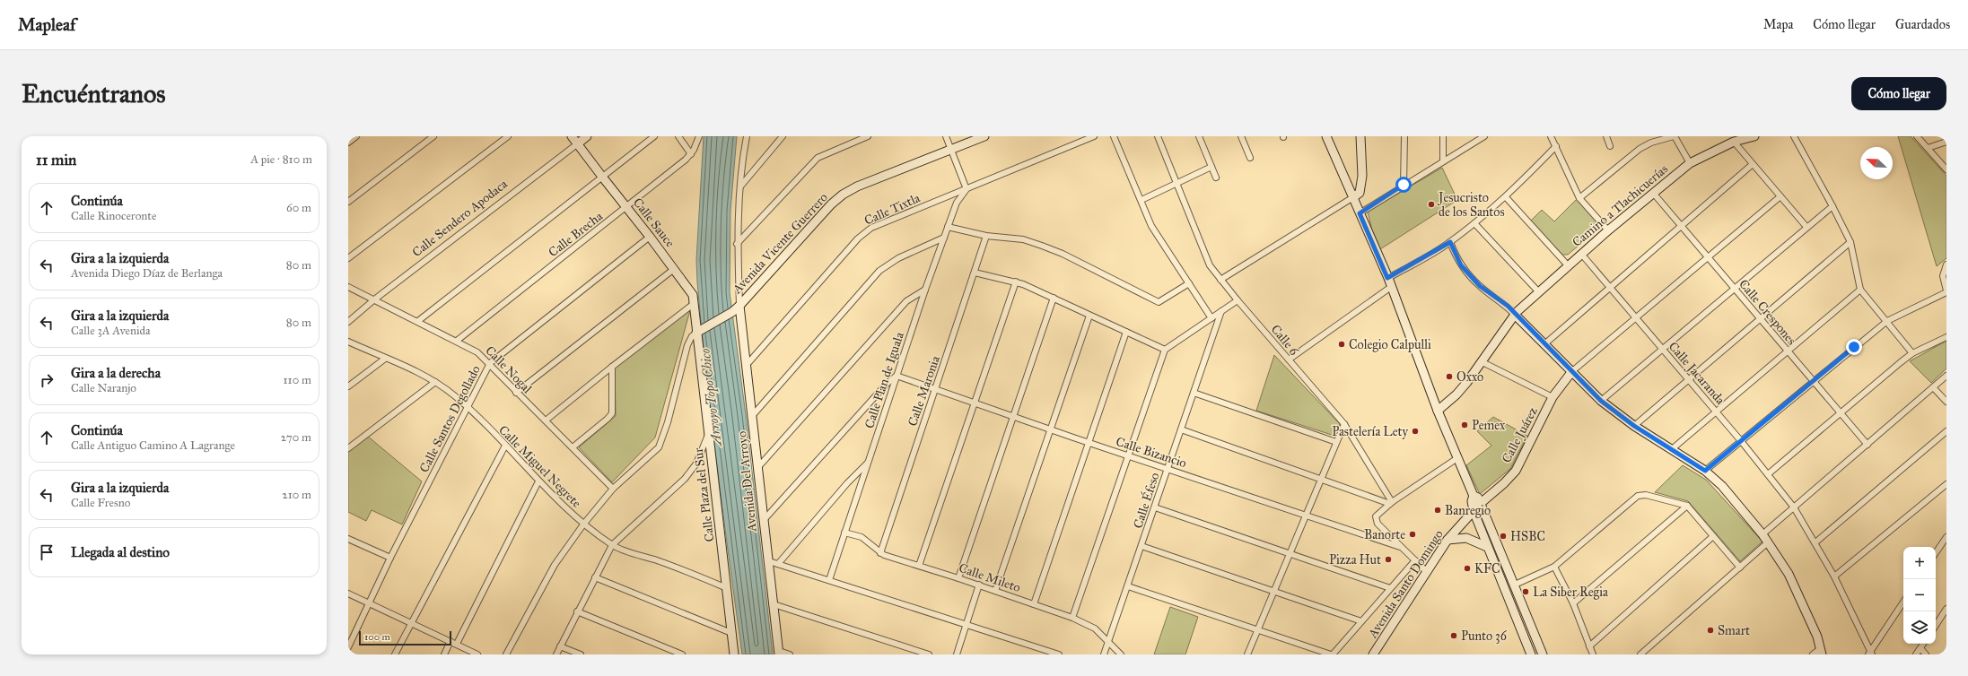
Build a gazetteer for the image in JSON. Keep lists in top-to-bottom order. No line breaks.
{"streets":{"street":["Camino a Tlachicuerías","Calle Tixtla","Calle Sendero Apodaca","Calle Sauce","Calle Brecha","Avenida Vicente Guerrero","Calle Crespones","Calle 6","Calle Nogal","Calle Jacaranda","Calle Plan de Iguala","Calle Maronia","Calle Santos Degollado","Calle Juárez","Calle Bizancio","Calle Miguel Negrete","Avenida Del Arroyo","Calle Plaza del Sur","Calle Éfeso","Calle Mileto","Avenida Santo Domingo"]},"crossings":[["Camino a Tlachicuerías","Calle Crespones"],["Camino a Tlachicuerías","Calle Jacaranda"],["Calle Tixtla","Calle Plan de Iguala"],["Calle Tixtla","Avenida Del Arroyo"],["Calle Sendero Apodaca","Calle Sauce"],["Calle Sendero Apodaca","Calle Nogal"],["Calle Sauce","Calle Brecha"],["Calle Sauce","Avenida Vicente Guerrero"],["Calle Sauce","Calle Santos Degollado"],["Calle Sauce","Calle Plaza del Sur"],["Calle Brecha","Calle Nogal"],["Avenida Vicente Guerrero","Avenida Del Arroyo"],["Avenida Vicente Guerrero","Calle Plaza del Sur"],["Calle Nogal","Calle Santos Degollado"],["Calle Plan de Iguala","Calle Bizancio"],["Calle Plan de Iguala","Calle Mileto"],["Calle Maronia","Calle Bizancio"],["Calle Maronia","Calle Mileto"],["Calle Santos Degollado","Calle Miguel Negrete"],["Calle Juárez","Avenida Santo Domingo"],["Calle Bizancio","Calle Éfeso"],["Calle Miguel Negrete","Calle Plaza del Sur"],["Calle Éfeso","Calle Mileto"]],"water":["Arroyo Topo Chico"],"places":["Jesucristo de los Santos","Colegio Calpulli","Oxxo","Pemex","Pastelería Lety","Banregio","Banorte","HSBC","Pizza Hut","KFC","La Siber Regia","Smart","Punto 36"],"scale_bar":"100 m","north":"top left","page":{"header":"Mapleaf","nav":["Mapa","Cómo llegar","Guardados"],"buttons":"Cómo llegar","title":"Encuéntranos","heading":["11 min","A pie · 810 m"],"list":[["Continúa","Calle Rinoceronte","60 m"],["Gira a la izquierda","Avenida Diego Díaz de Berlanga","80 m"],["Gira a la izquierda","Calle 3A Avenida","80 m"],["Gira a la derecha","Calle Naranjo","110 m"],["Continúa","Calle Antiguo Camino A Lagrange","270 m"],["Gira a la izquierda","Calle Fresno","210 m"],"Llegada al destino"],"map_buttons":["+","−"],"scale":"100 m"}}
